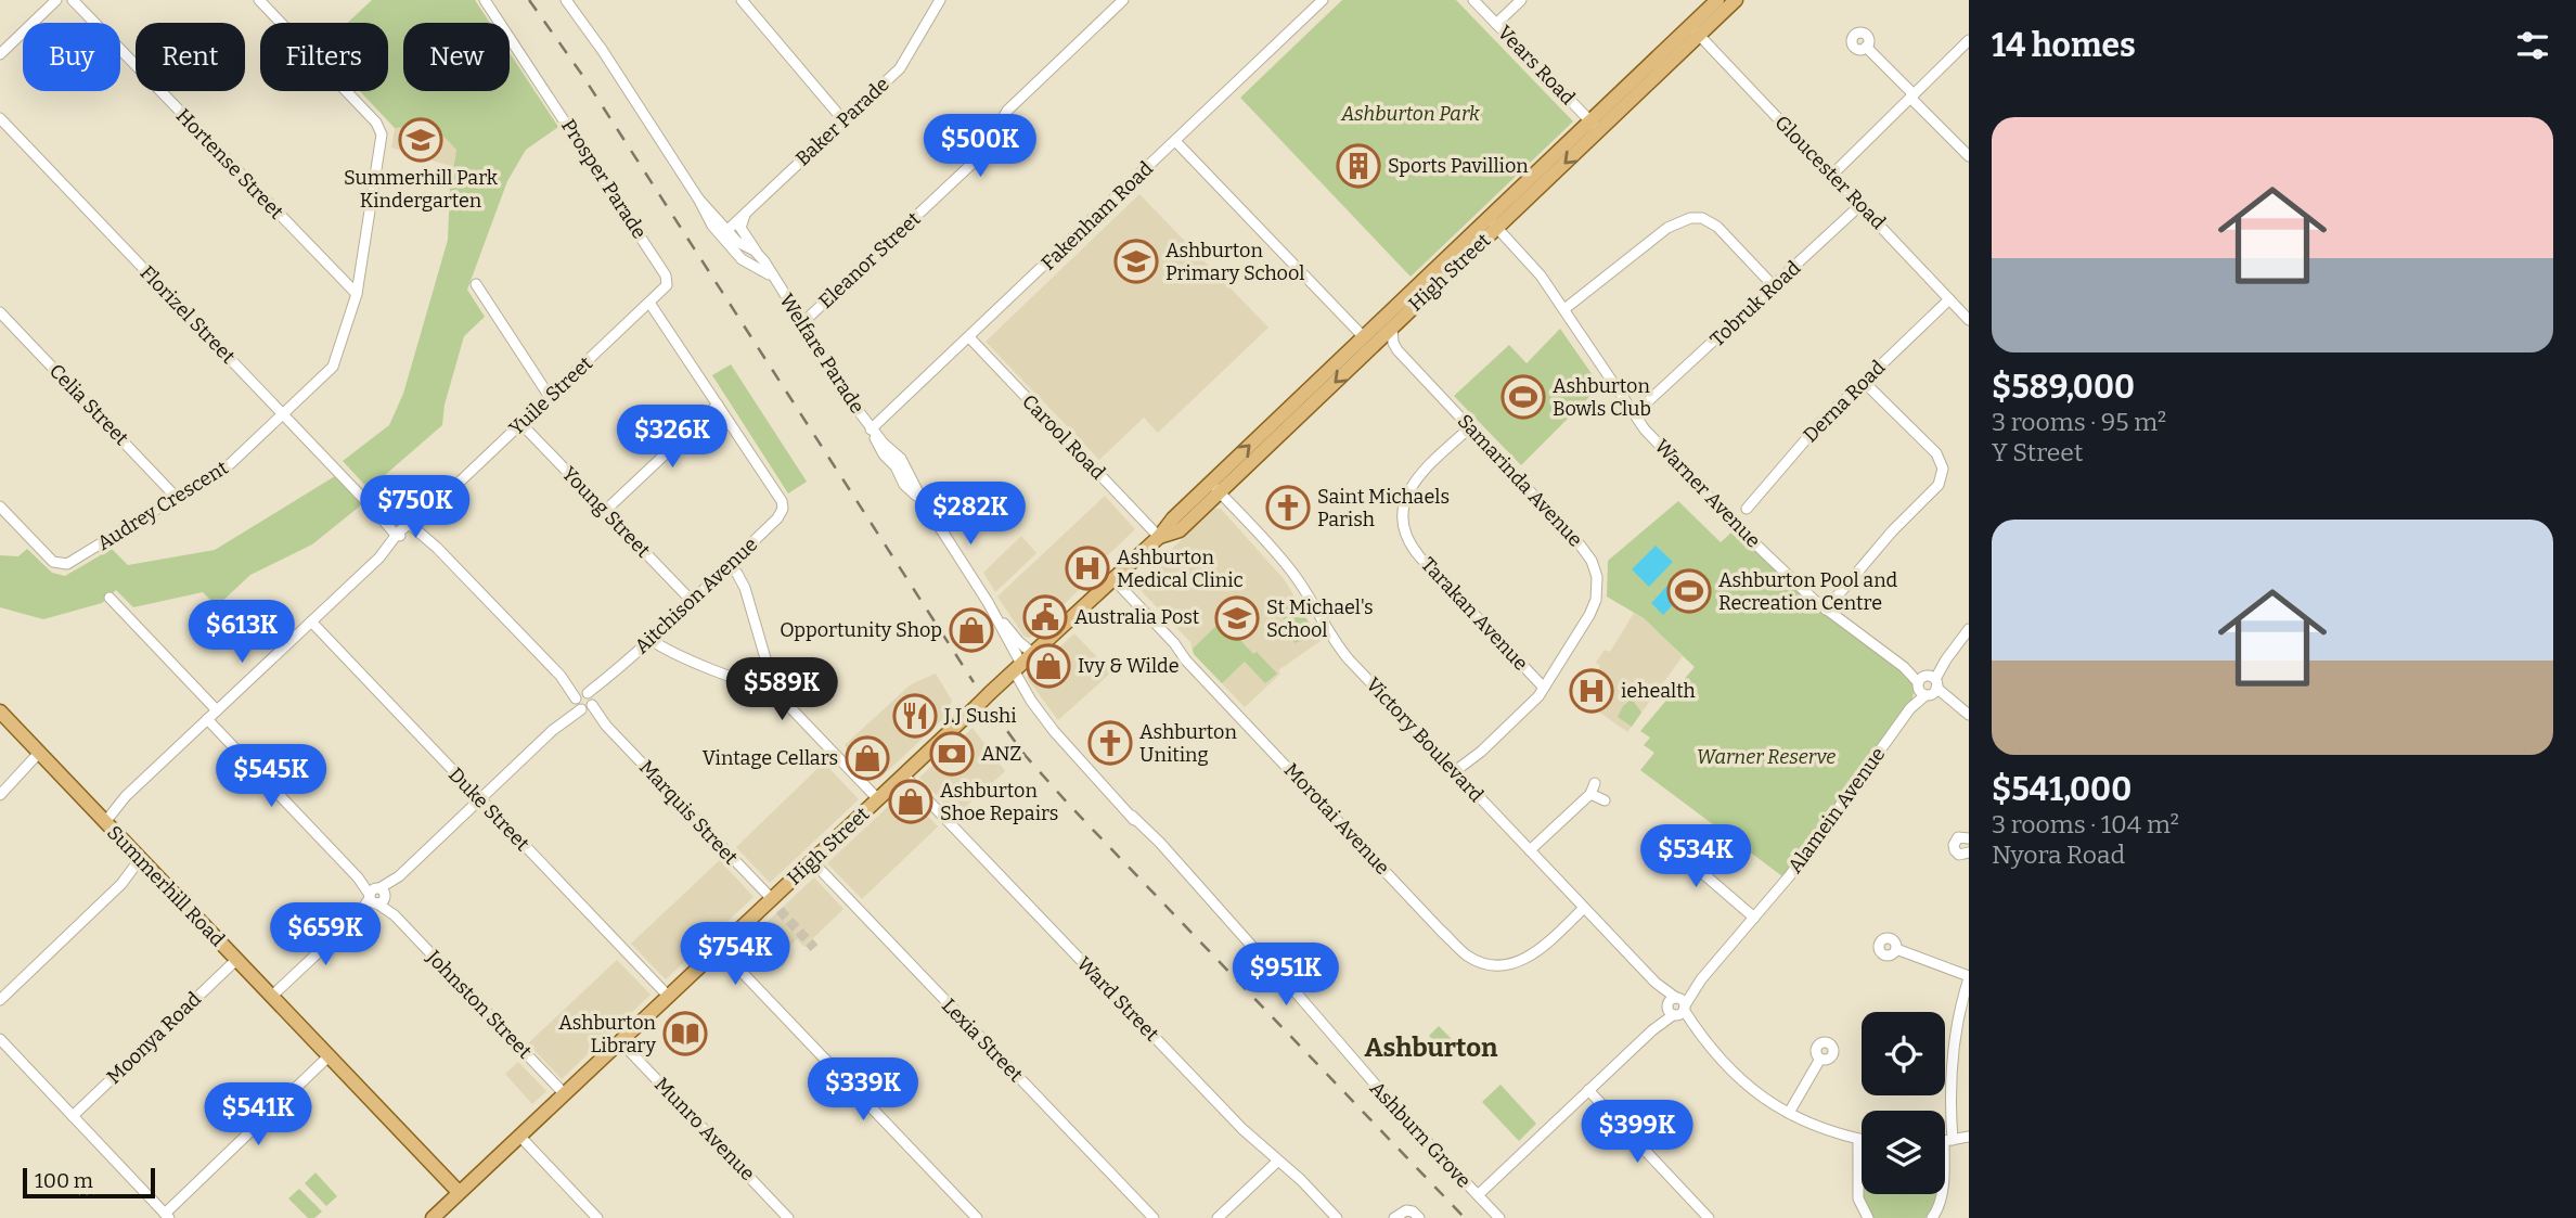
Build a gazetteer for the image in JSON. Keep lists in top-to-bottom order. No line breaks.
{"streets":{"main road":["High Street","Summerhill Road"],"street":["Vears Road","Baker Parade","Hortense Street","Gloucester Road","Prosper Parade","Fakenham Road","Eleanor Street","Tobruk Road","Florizel Street","Welfare Parade","Yuile Street","Derna Road","Celia Street","Carool Road","Samarinda Avenue","Warner Avenue","Audrey Crescent","Young Street","Aitchison Avenue","Tarakan Avenue","Victory Boulevard","Duke Street","Alamein Avenue","Marquis Street","Morotai Avenue","Ward Street","Johnston Street","Moonya Road","Lexia Street","Munro Avenue","Ashburn Grove"]},"crossings":[["Vears Road","High Street"],["Baker Parade","Welfare Parade"],["Hortense Street","Audrey Crescent"],["Gloucester Road","High Street"],["Gloucester Road","Tobruk Road"],["Gloucester Road","Derna Road"],["Prosper Parade","Yuile Street"],["Fakenham Road","Welfare Parade"],["Fakenham Road","Carool Road"],["Eleanor Street","Welfare Parade"],["High Street","Welfare Parade"],["High Street","Carool Road"],["High Street","Samarinda Avenue"],["High Street","Warner Avenue"],["High Street","Victory Boulevard"],["High Street","Duke Street"],["High Street","Marquis Street"],["High Street","Morotai Avenue"],["High Street","Summerhill Road"],["High Street","Ward Street"],["High Street","Johnston Street"],["High Street","Lexia Street"],["High Street","Munro Avenue"],["High Street","Ashburn Grove"],["Florizel Street","Yuile Street"],["Florizel Street","Audrey Crescent"],["Welfare Parade","Ashburn Grove"],["Yuile Street","Young Street"],["Yuile Street","Duke Street"],["Yuile Street","Marquis Street"],["Yuile Street","Summerhill Road"],["Yuile Street","Johnston Street"],["Celia Street","Audrey Crescent"],["Samarinda Avenue","Tarakan Avenue"],["Samarinda Avenue","Victory Boulevard"],["Warner Avenue","Alamein Avenue"],["Young Street","Aitchison Avenue"],["Aitchison Avenue","Duke Street"],["Aitchison Avenue","Marquis Street"],["Aitchison Avenue","Summerhill Road"],["Aitchison Avenue","Johnston Street"],["Victory Boulevard","Alamein Avenue"],["Victory Boulevard","Morotai Avenue"],["Alamein Avenue","Ashburn Grove"],["Summerhill Road","Moonya Road"]],"districts":["Ashburton"],"parks":["Ashburton Park","Warner Reserve"],"places":{"school or university":["Summerhill Park Kindergarten","Ashburton Primary School","St Michael's School"],"building":["Sports Pavillion"],"sports":["Ashburton Bowls Club","Ashburton Pool and Recreation Centre"],"church":["Saint Michaels Parish","Ashburton Uniting"],"hospital":["Ashburton Medical Clinic","iehealth"],"public building":["Australia Post"],"shop":["Opportunity Shop","Ivy & Wilde","Vintage Cellars","Ashburton Shoe Repairs"],"restaurant":["J.J Sushi"],"bank":["ANZ"],"library":["Ashburton Library"]},"scale_bar":"100 m","page":{"heading":"14 homes","chip":["Buy","Rent","Filters","New"],"list":[{"name":"$589,000","note":"3 rooms · 95 m² · Y Street"},{"name":"$541,000","note":"3 rooms · 104 m² · Nyora Road"}],"price":["$500K","$326K","$750K","$282K","$613K","$589K","$545K","$534K","$659K","$754K","$951K","$339K","$541K","$399K"],"scale":"100 m"}}
